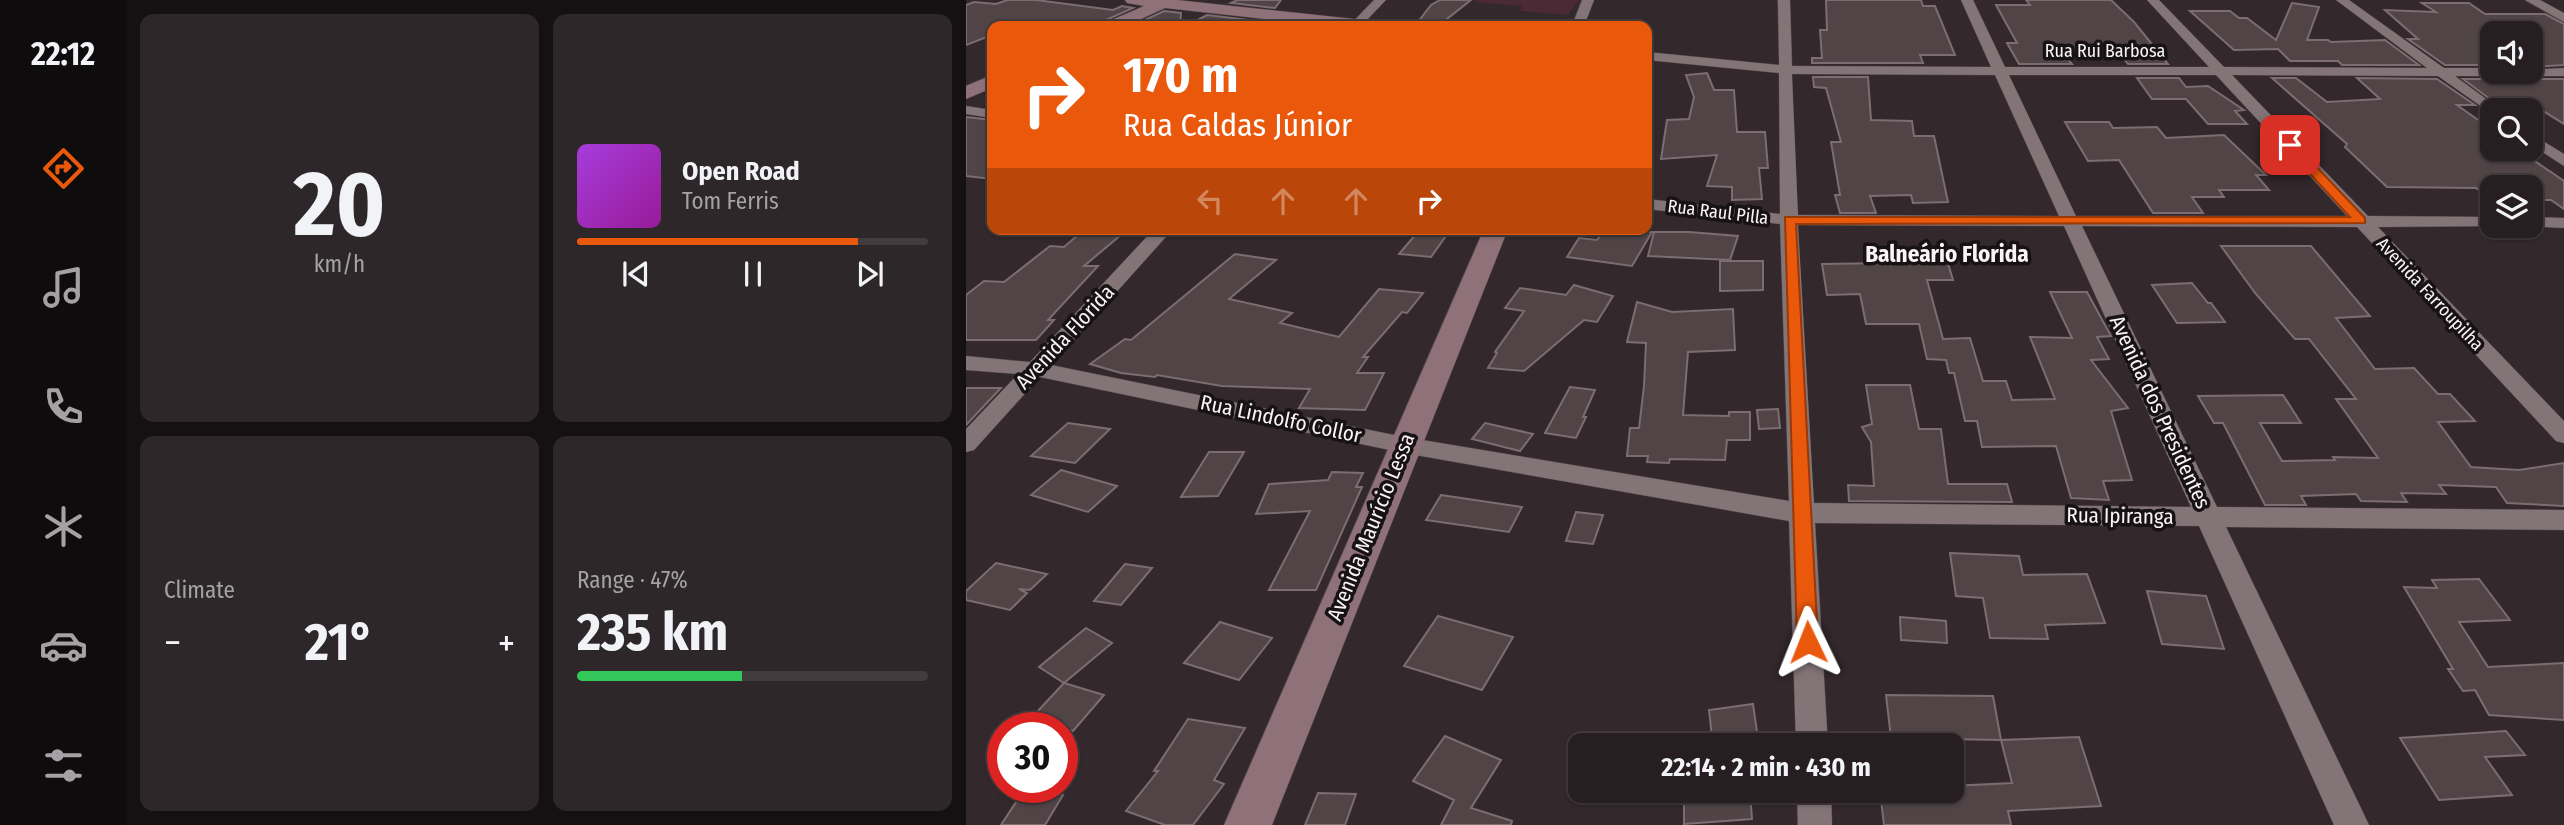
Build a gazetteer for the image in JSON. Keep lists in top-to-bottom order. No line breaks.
{"streets":{"street":["Rua Rui Barbosa","Rua Raul Pilla","Avenida Farroupilha","Avenida Florida","Avenida dos Presidentes","Rua Lindolfo Collor","Rua Ipiranga","Avenida Maurício Lessa"]},"crossings":[["Rua Rui Barbosa","Avenida Farroupilha"],["Rua Rui Barbosa","Avenida dos Presidentes"],["Avenida Florida","Rua Lindolfo Collor"],["Avenida dos Presidentes","Rua Ipiranga"],["Rua Lindolfo Collor","Rua Ipiranga"],["Rua Lindolfo Collor","Avenida Maurício Lessa"]],"districts":["Balneário Florida"],"page":{"tabs":"22:12","tile":[["20","km/h"],"Climate",["Range · 47%","235 km"]],"turn":["170 m","Rua Caldas Júnior"],"song":["Open Road","Tom Ferris"],"heat":["−","21°","+"],"limit":"30","trip":"22:14 · 2 min · 430 m"}}
